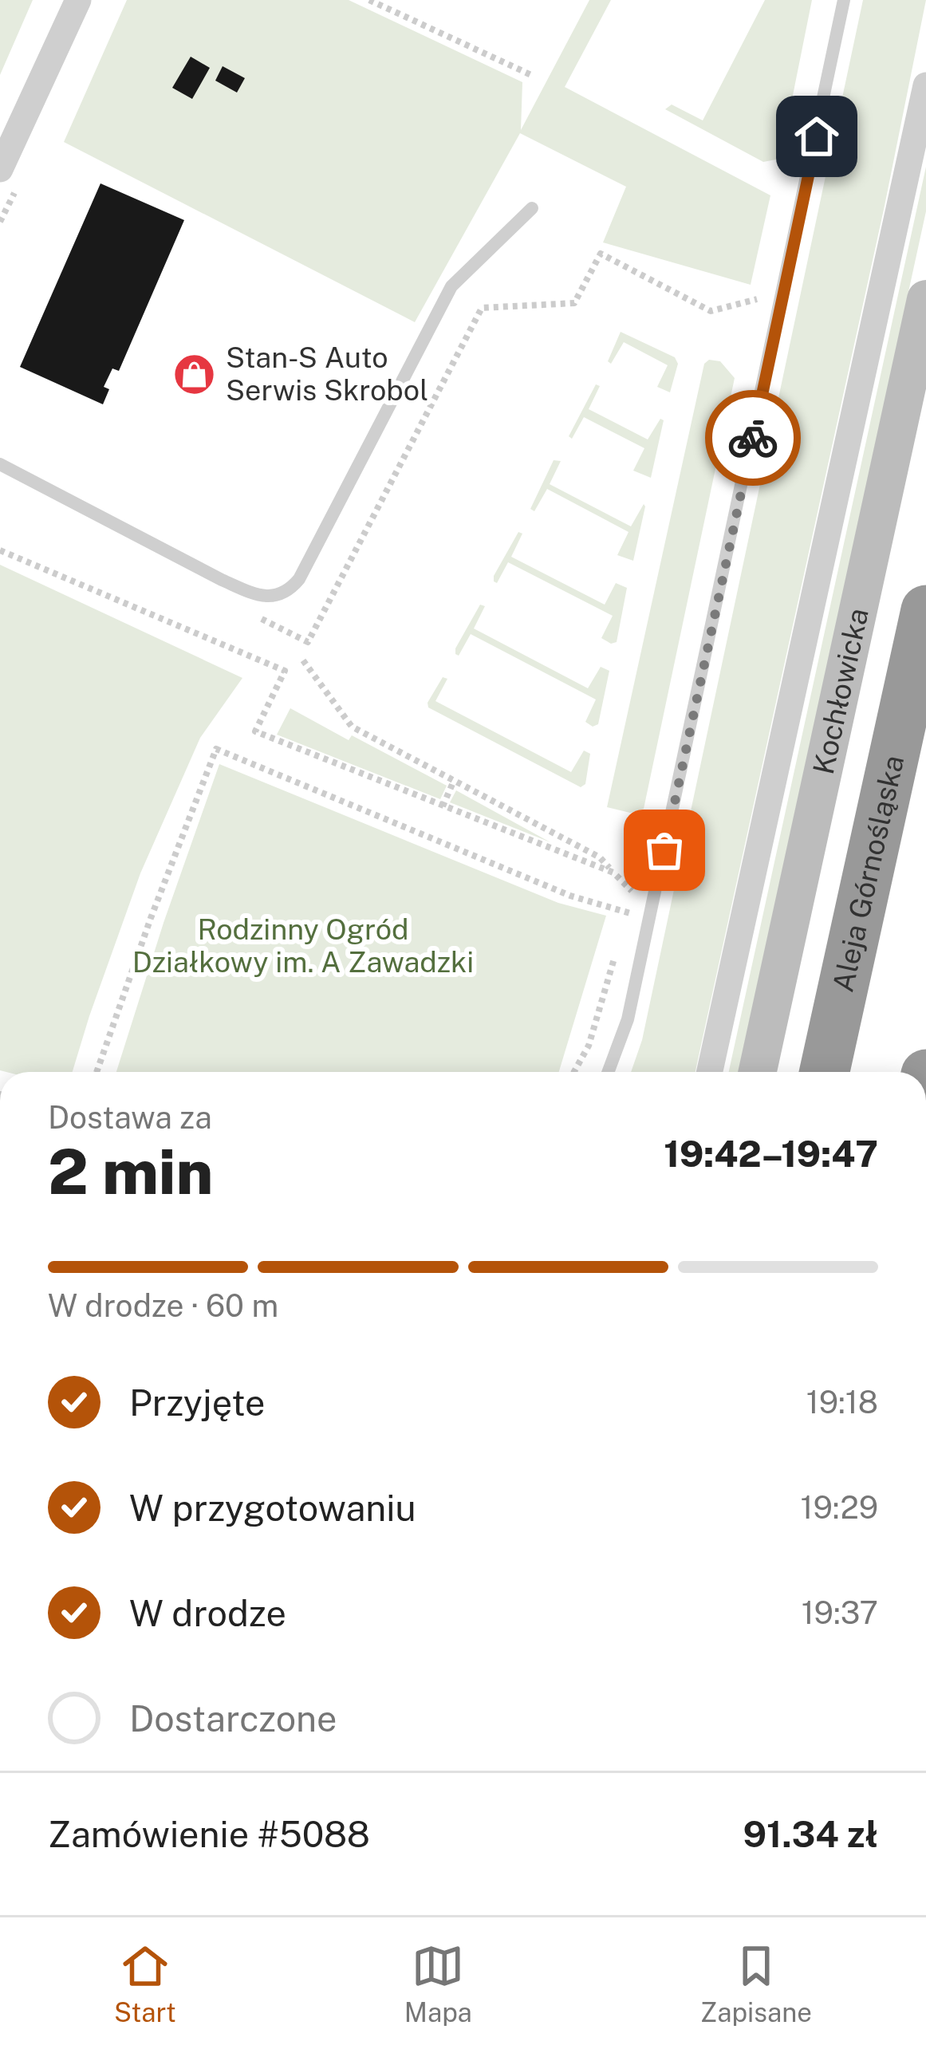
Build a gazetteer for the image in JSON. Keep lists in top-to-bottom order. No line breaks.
{"streets":{"highway":["Aleja Górnośląska"],"main road":["Kochłowicka"]},"parks":["Rodzinny Ogród Działkowy im. A Zawadzki"],"places":{"shop":["Stan-S Auto Serwis Skrobol"]},"page":{"heading":["2 min","Dostawa za","19:42–19:47"],"panel":["Zamówienie #5088","91.34 zł"],"bar":"W drodze · 60 m","list":[["Przyjęte","19:18"],["W przygotowaniu","19:29"],["W drodze","19:37"],"Dostarczone"],"tabs":["Start","Mapa","Zapisane"]}}
